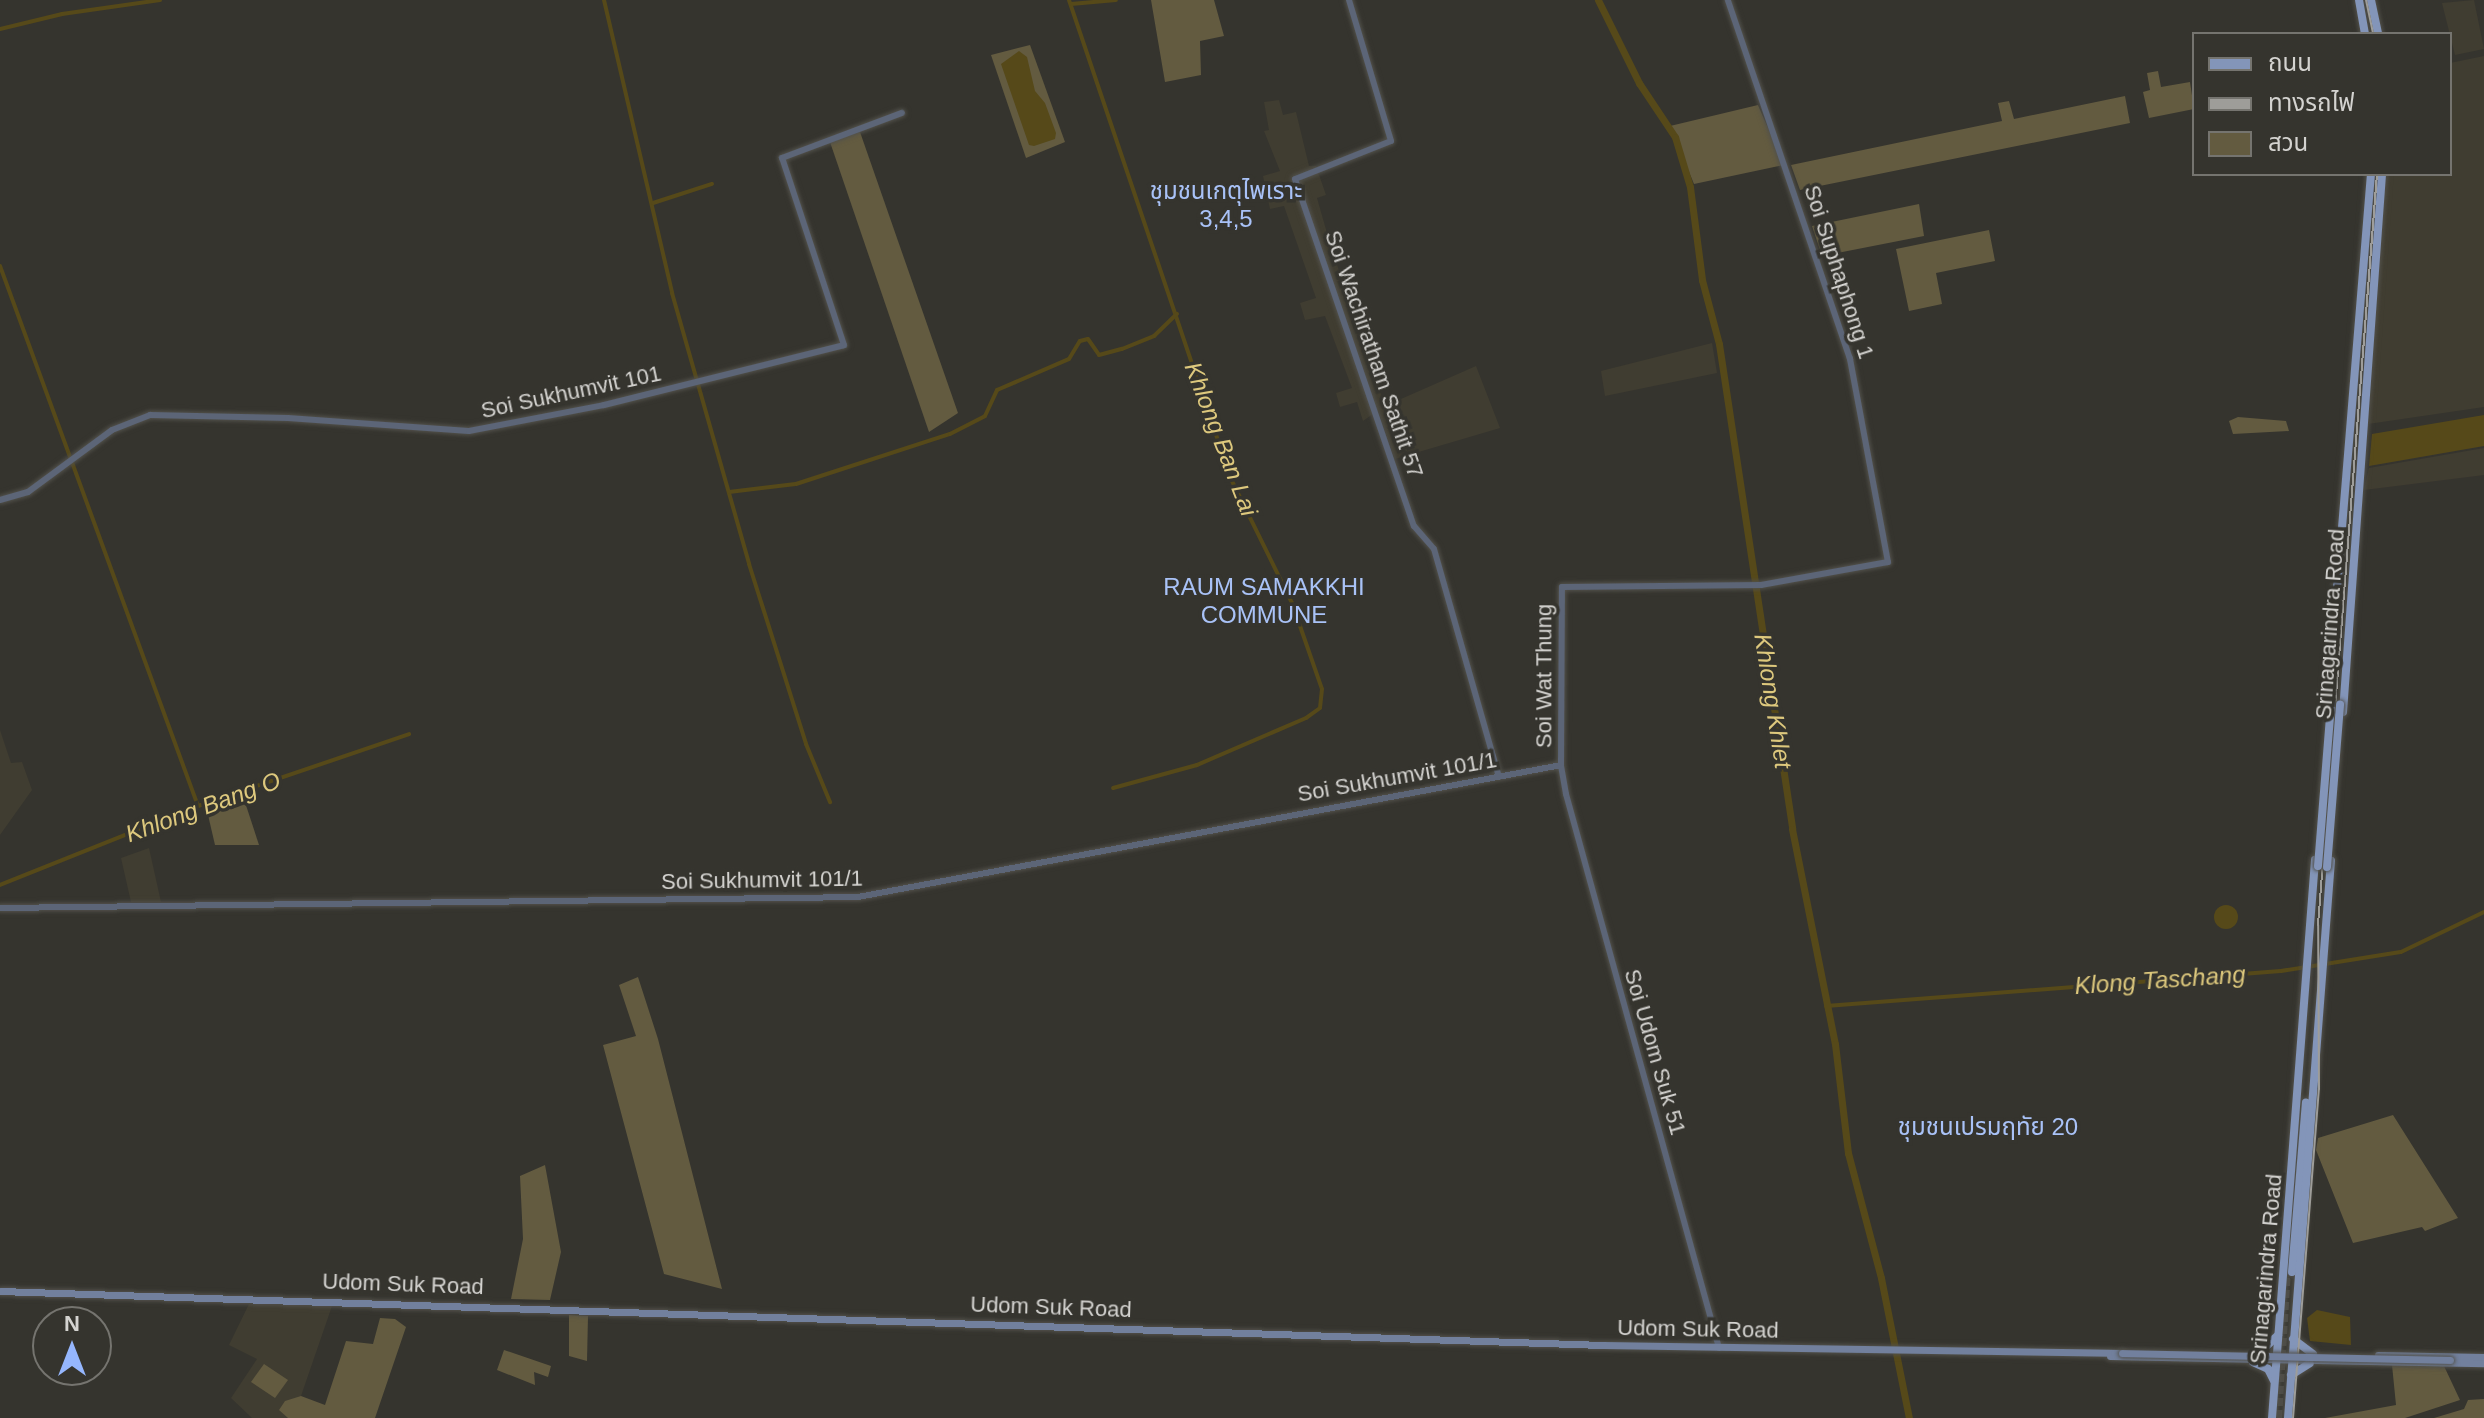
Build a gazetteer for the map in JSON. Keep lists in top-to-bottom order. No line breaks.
{"streets":{"main road":["Srinagarindra Road","Udom Suk Road"],"street":["Soi Suphaphong 1","Soi Wachiratham Sathit 57","Soi Sukhumvit 101","Soi Wat Thung","Soi Sukhumvit 101/1","Soi Udom Suk 51"]},"crossings":[["Soi Suphaphong 1","Soi Wat Thung"],["Soi Wachiratham Sathit 57","Soi Sukhumvit 101/1"],["Srinagarindra Road","Udom Suk Road"],["Soi Wat Thung","Soi Sukhumvit 101/1"],["Soi Wat Thung","Soi Udom Suk 51"],["Soi Sukhumvit 101/1","Soi Udom Suk 51"],["Soi Udom Suk 51","Udom Suk Road"]],"districts":["ชุมชนเกตุไพเราะ 3,4,5","RAUM SAMAKKHI COMMUNE","ชุมชนเปรมฤทัย 20"],"water":["Khlong Ban Lai","Khlong Khlet","Khlong Bang O","Klong Taschang"],"legend":["ถนน","ทางรถไฟ","สวน"],"north":"top"}
